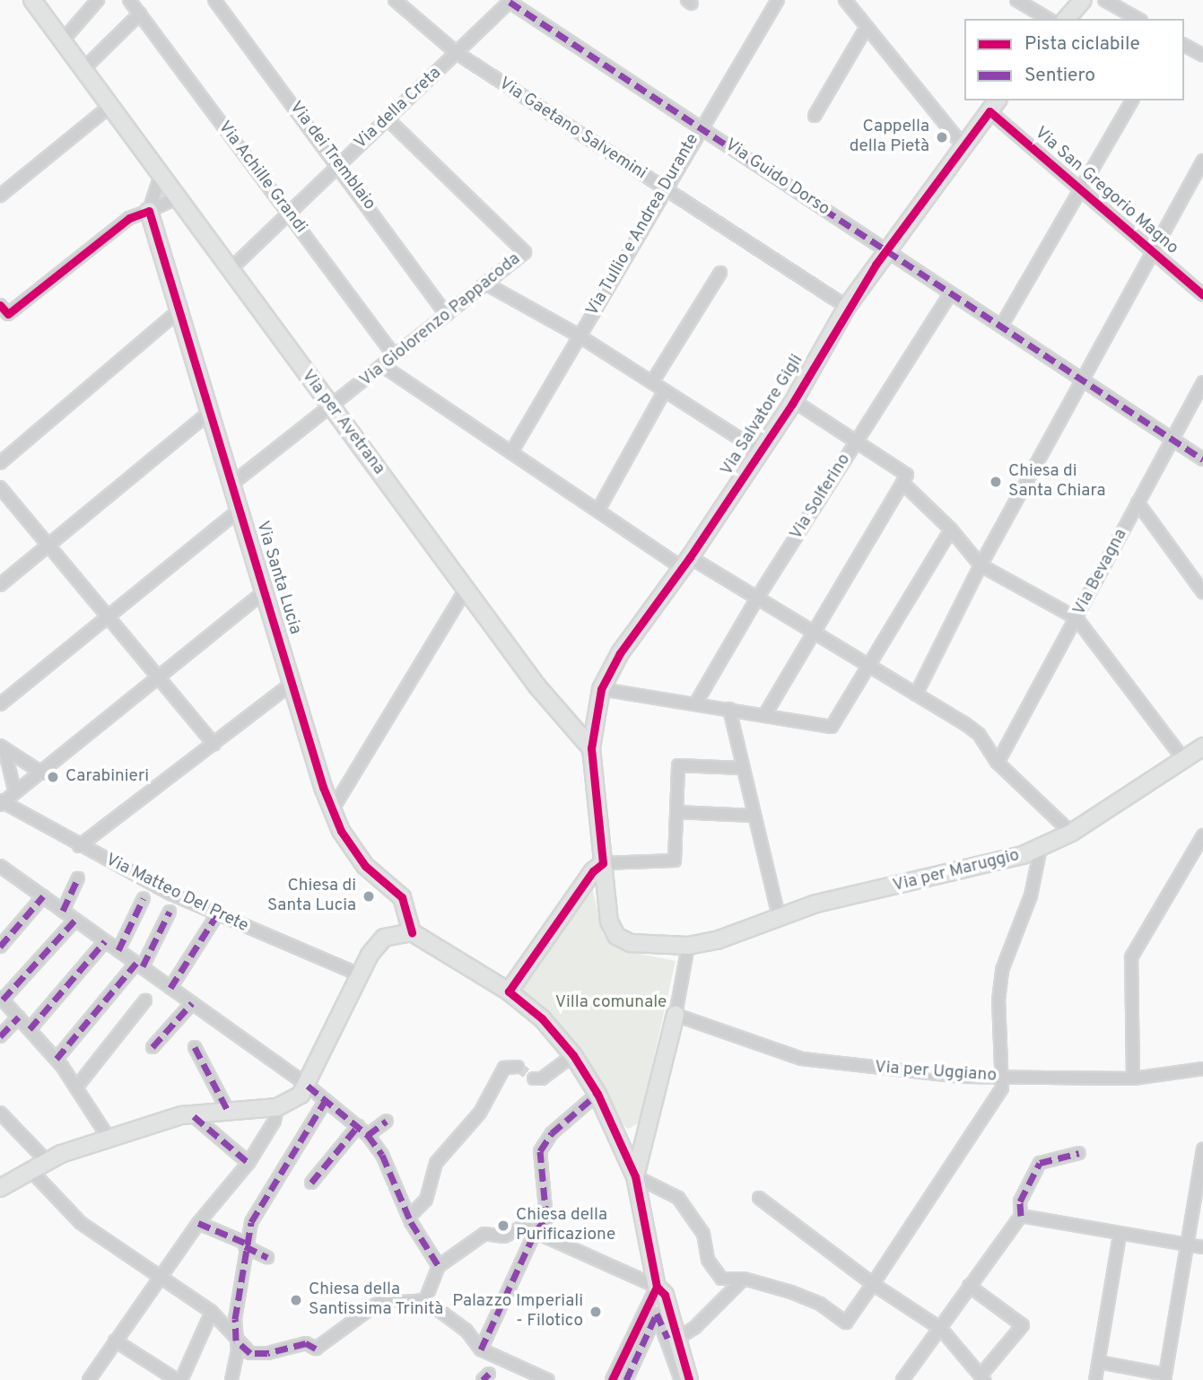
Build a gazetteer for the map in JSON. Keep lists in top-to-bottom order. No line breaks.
{"streets":{"street":["Via della Creta","Via Gaetano Salvemini","Via dei Tremblaio","Via Achille Grandi","Via Guido Dorso","Via San Gregorio Magno","Via Tullio e Andrea Durante","Via Giolorenzo Pappacoda","Via Salvatore Gigli","Via per Avetrana","Via Solferino","Via Bevagna","Via Santa Lucia","Via per Maruggio","Via Matteo Del Prete","Via per Uggiano"]},"crossings":[["Via della Creta","Via Gaetano Salvemini"],["Via della Creta","Via dei Tremblaio"],["Via della Creta","Via Achille Grandi"],["Via della Creta","Via Guido Dorso"],["Via della Creta","Via Giolorenzo Pappacoda"],["Via della Creta","Via per Avetrana"],["Via Gaetano Salvemini","Via Tullio e Andrea Durante"],["Via Gaetano Salvemini","Via Salvatore Gigli"],["Via dei Tremblaio","Via Giolorenzo Pappacoda"],["Via Achille Grandi","Via Giolorenzo Pappacoda"],["Via Guido Dorso","Via Tullio e Andrea Durante"],["Via Guido Dorso","Via Salvatore Gigli"],["Via Guido Dorso","Via Solferino"],["Via Guido Dorso","Via Bevagna"],["Via San Gregorio Magno","Via Salvatore Gigli"],["Via Giolorenzo Pappacoda","Via per Avetrana"],["Via Giolorenzo Pappacoda","Via Santa Lucia"],["Via Salvatore Gigli","Via per Avetrana"]],"parks":["Villa comunale"],"places":["Cappella della Pietà","Chiesa di Santa Chiara","Carabinieri","Chiesa di Santa Lucia","Chiesa della Purificazione","Chiesa della Santissima Trinità","Palazzo Imperiali - Filotico"],"legend":["Pista ciclabile","Sentiero"]}
